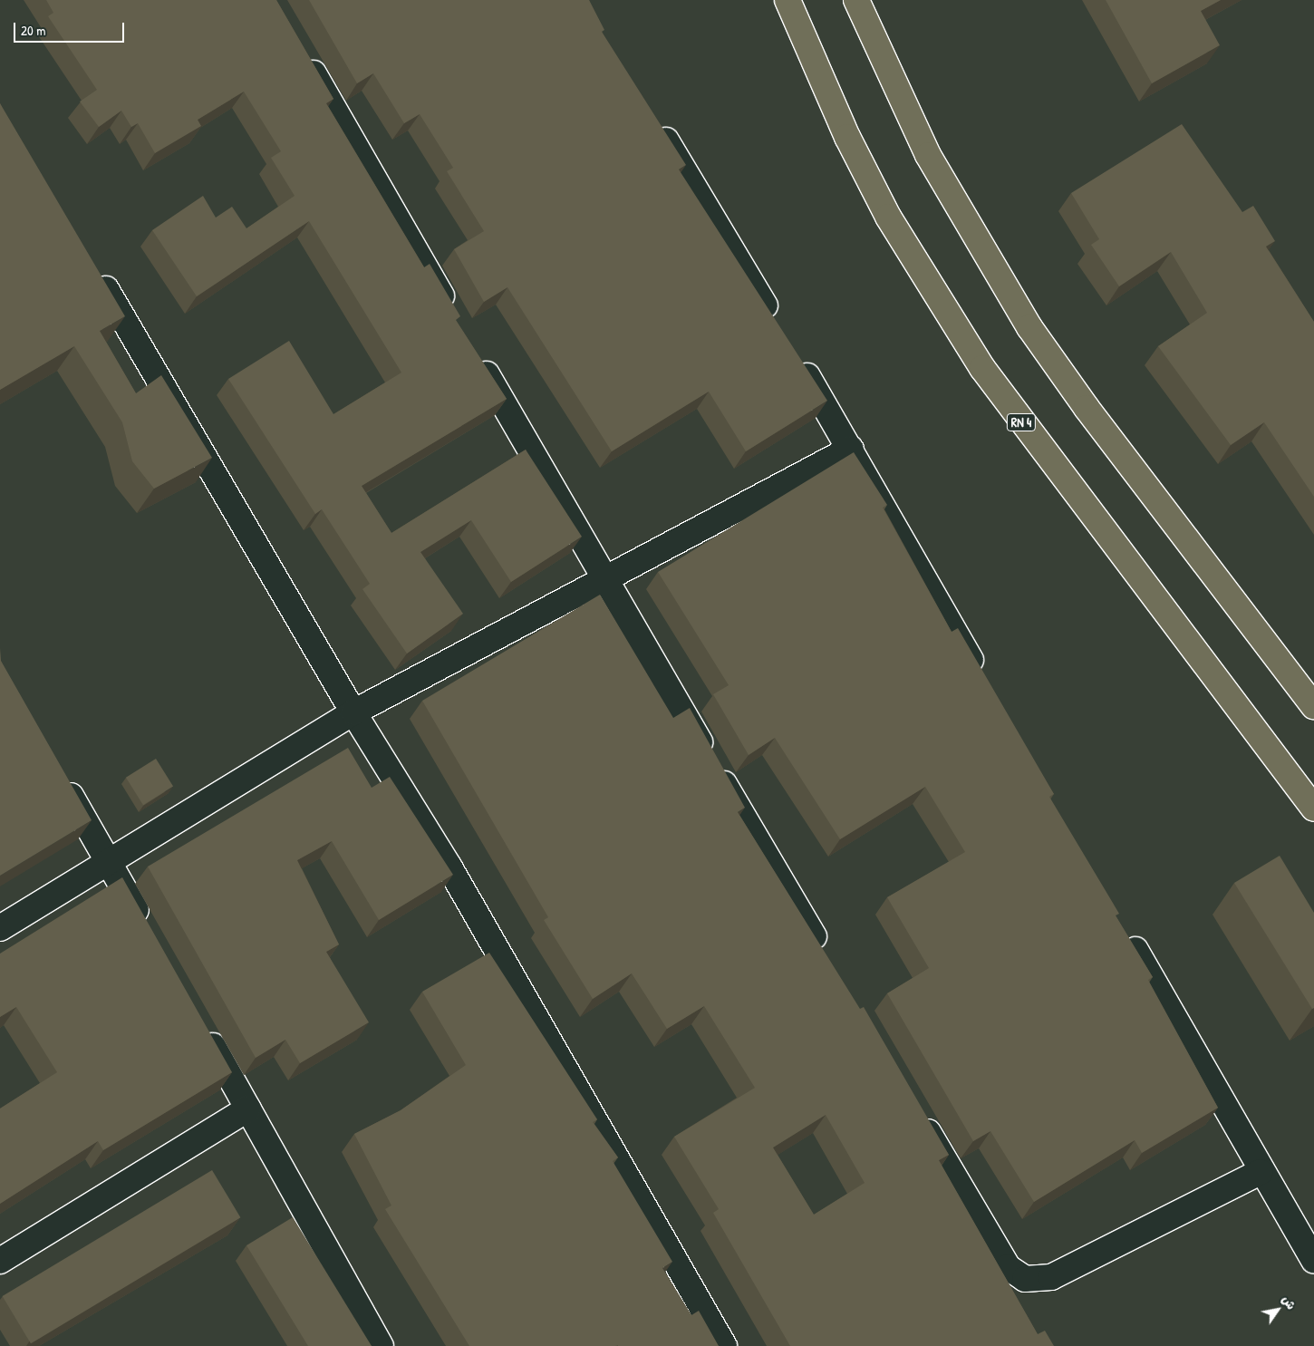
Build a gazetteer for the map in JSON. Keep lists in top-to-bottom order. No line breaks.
{"streets":{"main road":["RN 4"]},"scale_bar":"20 m","north":"top right"}
